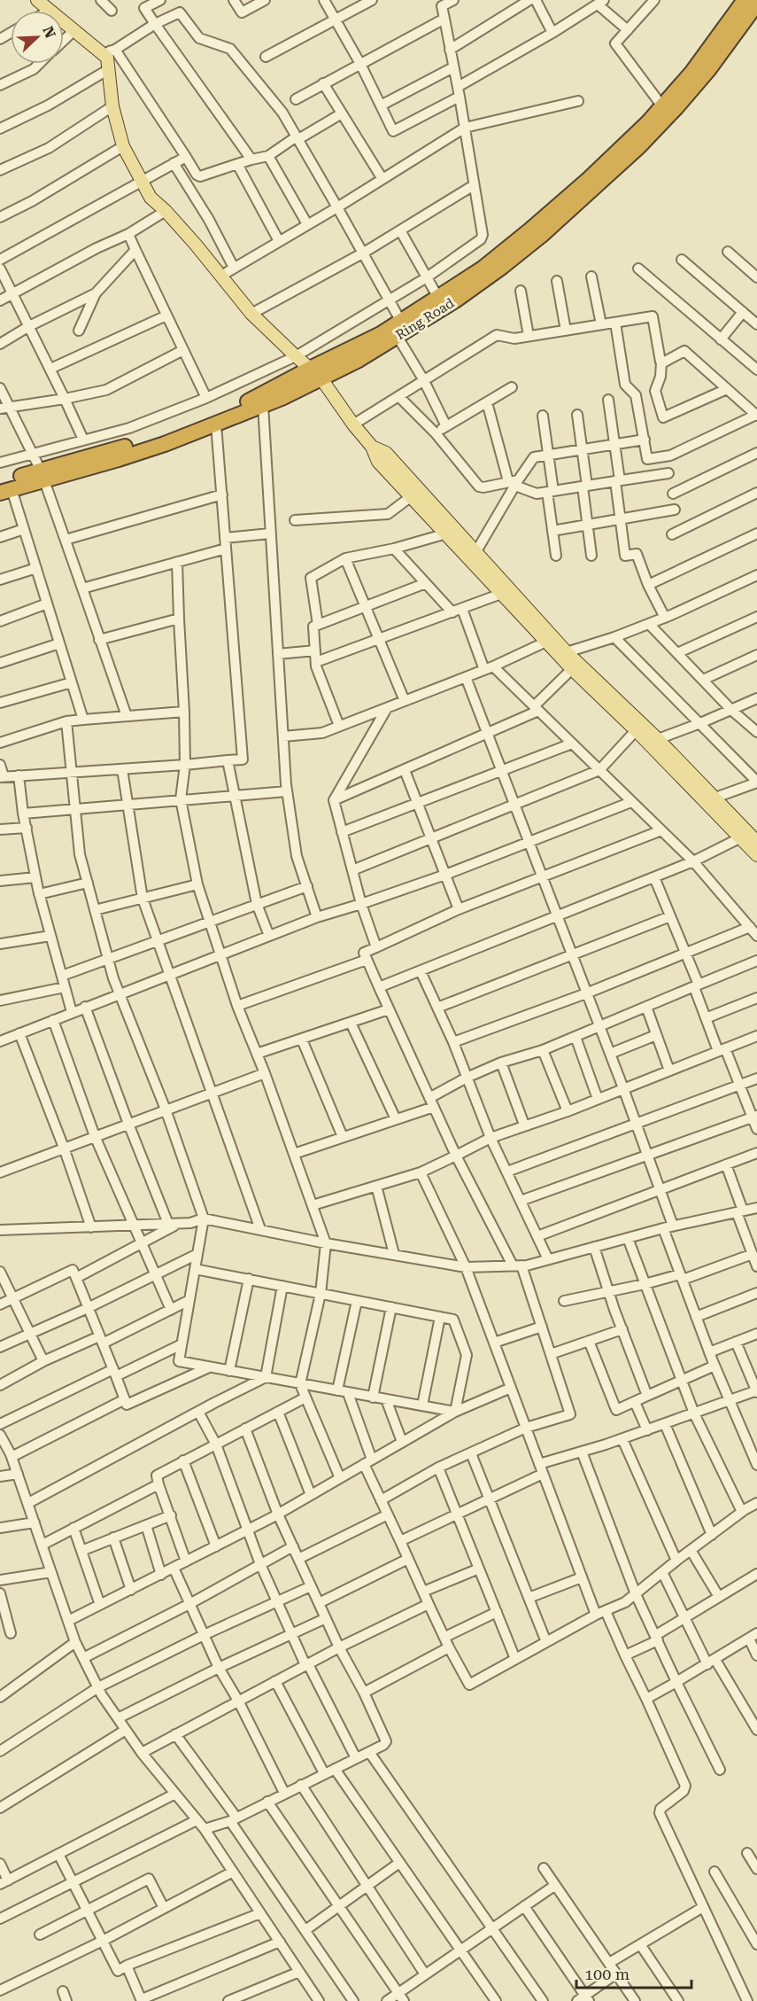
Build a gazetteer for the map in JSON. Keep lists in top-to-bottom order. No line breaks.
{"streets":{"highway":["Ring Road"]},"scale_bar":"100 m","north":"top right"}
